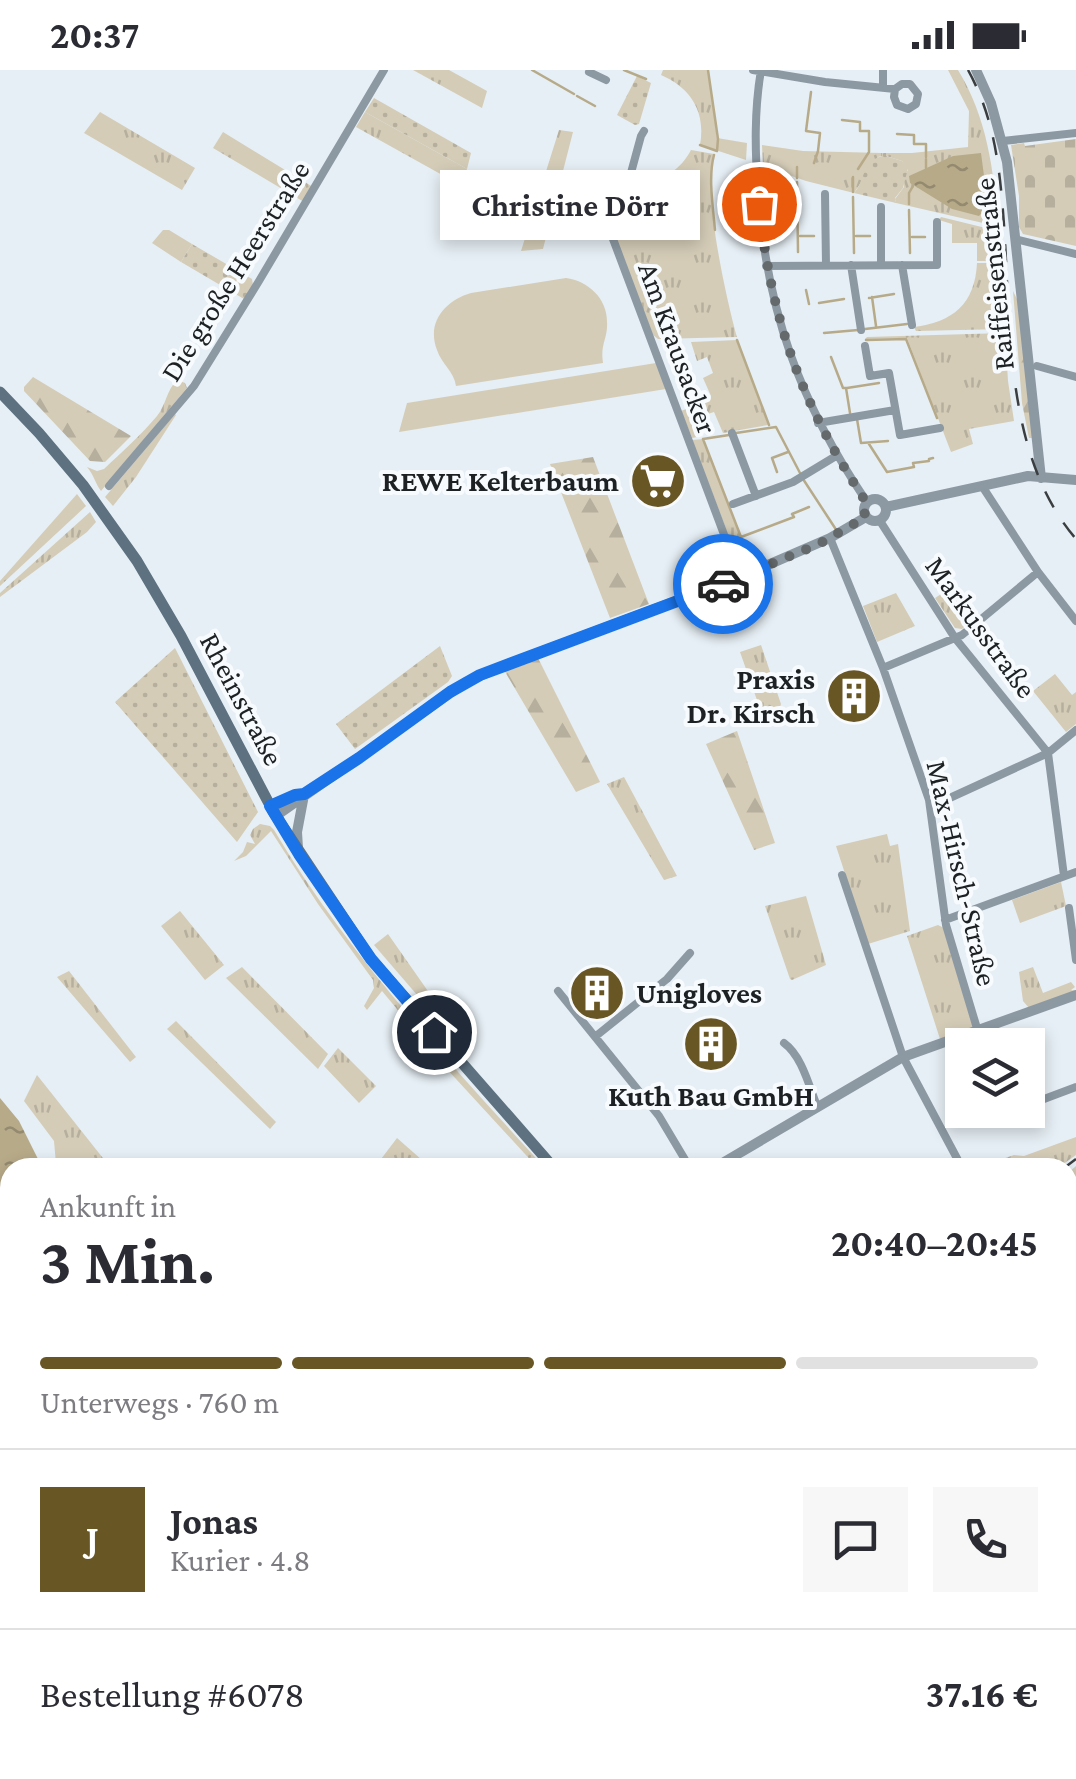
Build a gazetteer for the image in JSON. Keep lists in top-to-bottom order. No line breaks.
{"streets":{"main road":["Rheinstraße"],"street":["Die große Heerstraße","Raiffeisenstraße","Am Krausacker","Markusstraße","Max-Hirsch-Straße"]},"places":{"other":["Christine Dörr"],"supermarket":["REWE Kelterbaum"],"building":["Praxis Dr. Kirsch","Unigloves","Kuth Bau GmbH"]},"page":{"status":"20:37","bubble":"Christine Dörr","heading":["3 Min.","Ankunft in","20:40–20:45"],"panel":["Jonas","Kurier · 4.8","Bestellung #6078","37.16 €"],"bar":"Unterwegs · 760 m","round":"J"}}
